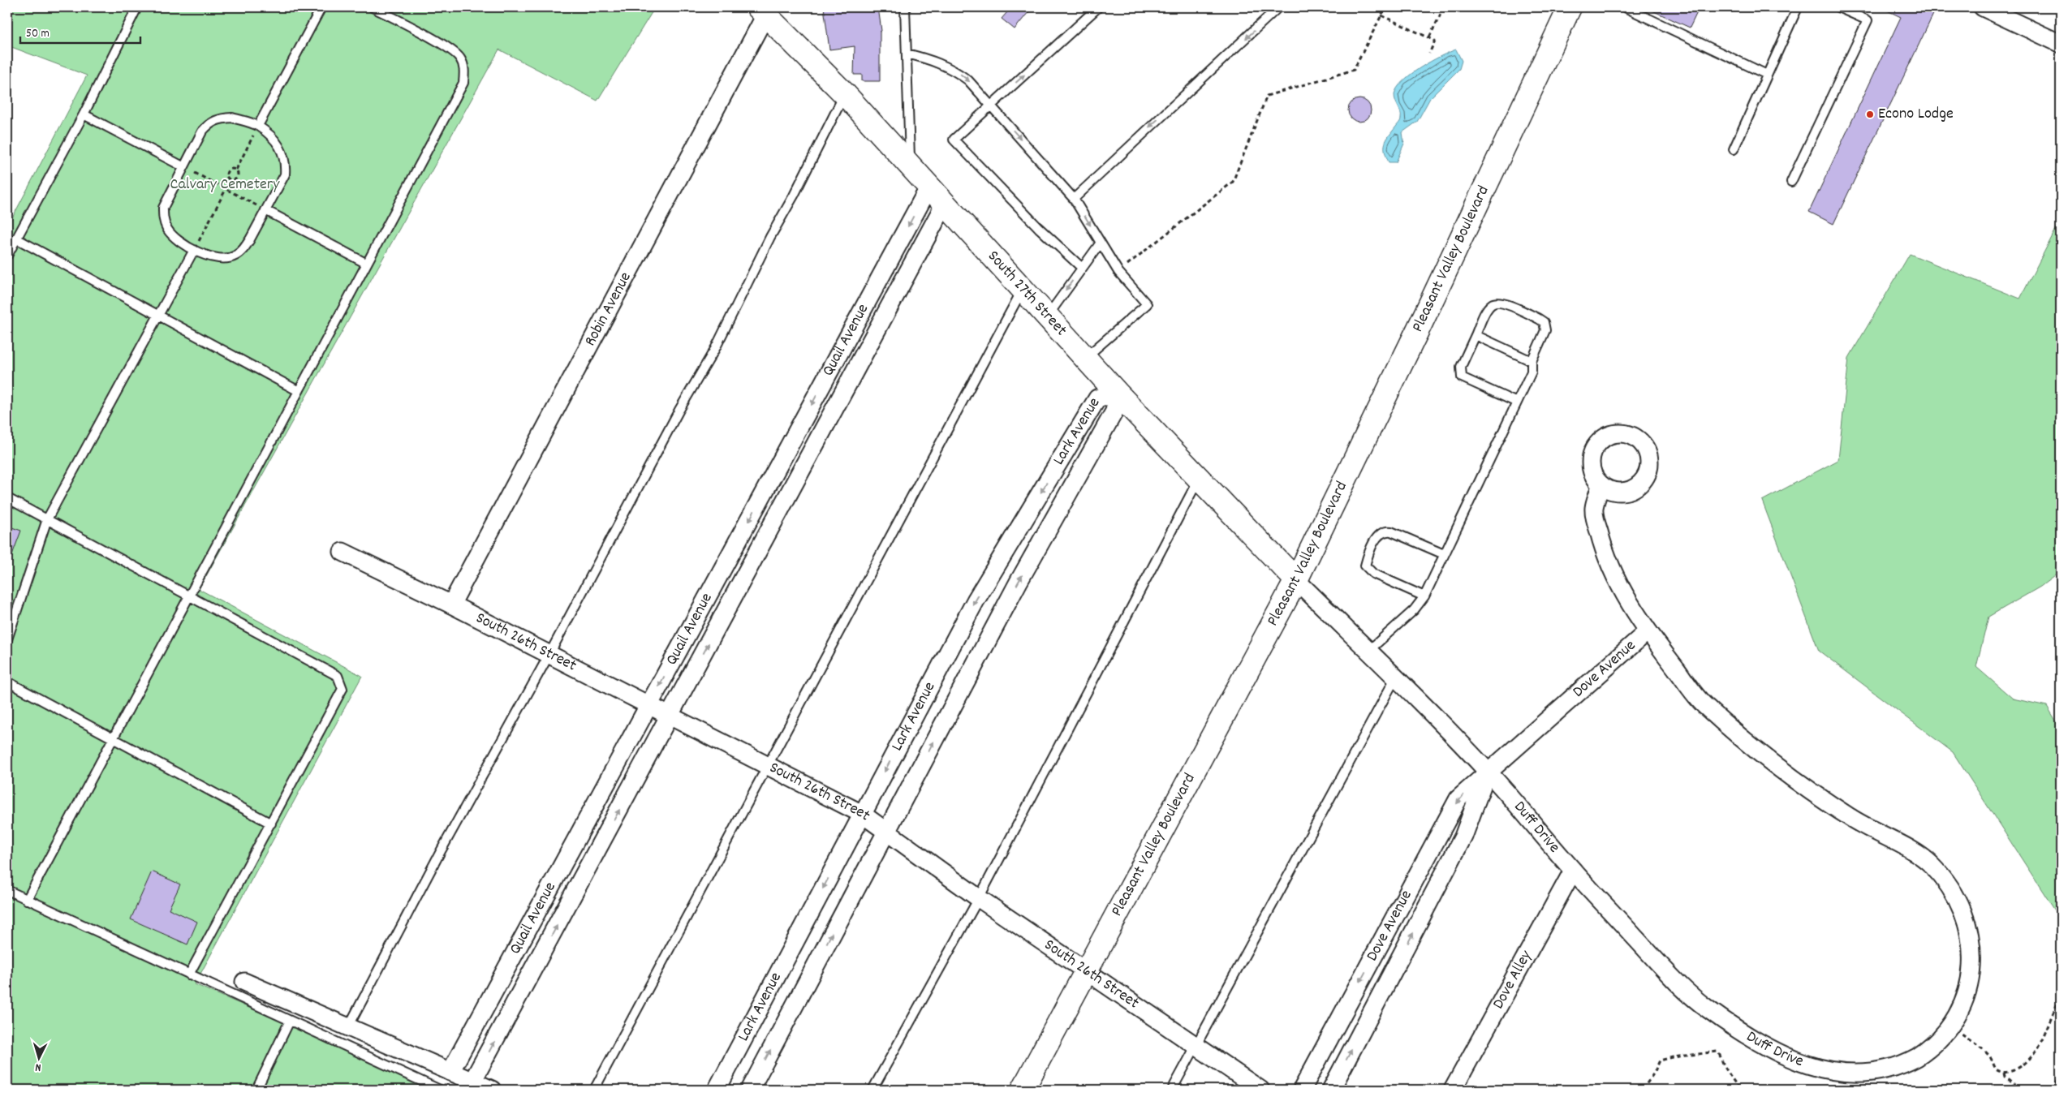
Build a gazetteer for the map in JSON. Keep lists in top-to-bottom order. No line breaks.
{"streets":{"main road":["Pleasant Valley Boulevard","South 27th Street"],"street":["Robin Avenue","Quail Avenue","Lark Avenue","South 26th Street","Dove Avenue","Duff Drive","Dove Alley"]},"crossings":[["Pleasant Valley Boulevard","South 27th Street"],["Pleasant Valley Boulevard","South 26th Street"],["Pleasant Valley Boulevard","Duff Drive"],["South 27th Street","Robin Avenue"],["South 27th Street","Quail Avenue"],["South 27th Street","Lark Avenue"],["South 27th Street","Duff Drive"],["Robin Avenue","South 26th Street"],["Quail Avenue","South 26th Street"],["Lark Avenue","South 26th Street"],["Dove Avenue","Duff Drive"],["Duff Drive","Dove Alley"]],"parks":["Calvary Cemetery"],"places":["Econo Lodge"],"scale_bar":"50 m","north":"bottom"}
